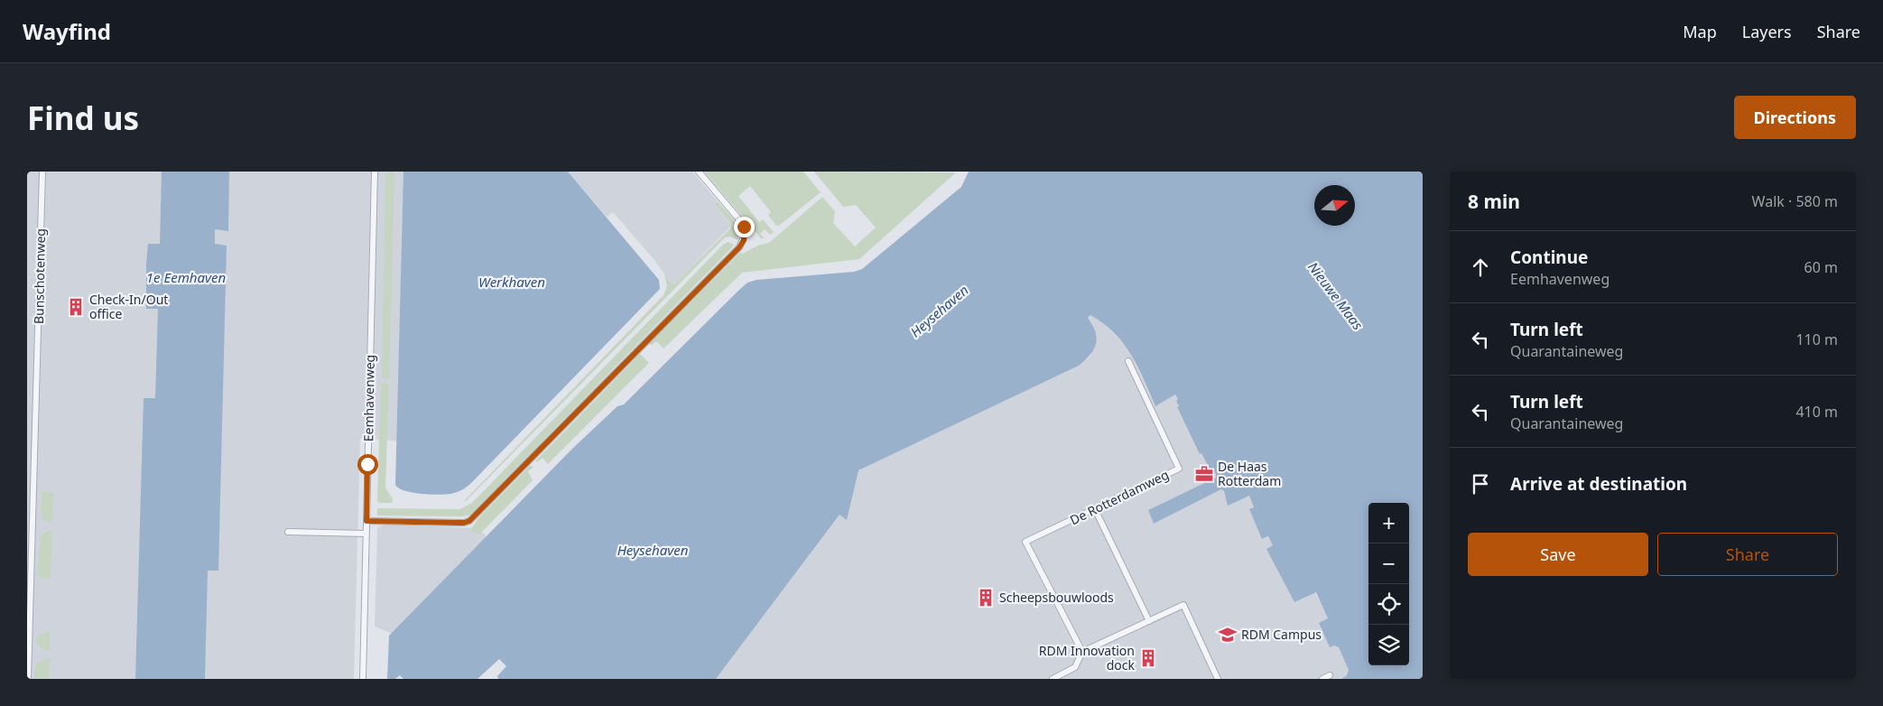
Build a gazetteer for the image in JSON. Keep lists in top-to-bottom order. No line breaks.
{"streets":{"street":["Bunschotenweg","Eemhavenweg","De Rotterdamweg"]},"water":["1e Eemhaven","Werkhaven","Nieuwe Maas","Heysehaven"],"places":{"building":["Check-In/Out office","Scheepsbouwloods","RDM Innovation dock"],"office":["De Haas Rotterdam"],"school or university":["RDM Campus"]},"north":"right","page":{"header":"Wayfind","nav":["Map","Layers","Share"],"buttons":["Directions",["Save","Share"]],"title":"Find us","heading":["8 min","Walk · 580 m"],"list":[["Continue","Eemhavenweg","60 m"],["Turn left","Quarantaineweg","110 m"],["Turn left","Quarantaineweg","410 m"],"Arrive at destination"],"map_buttons":["+","−"]}}
